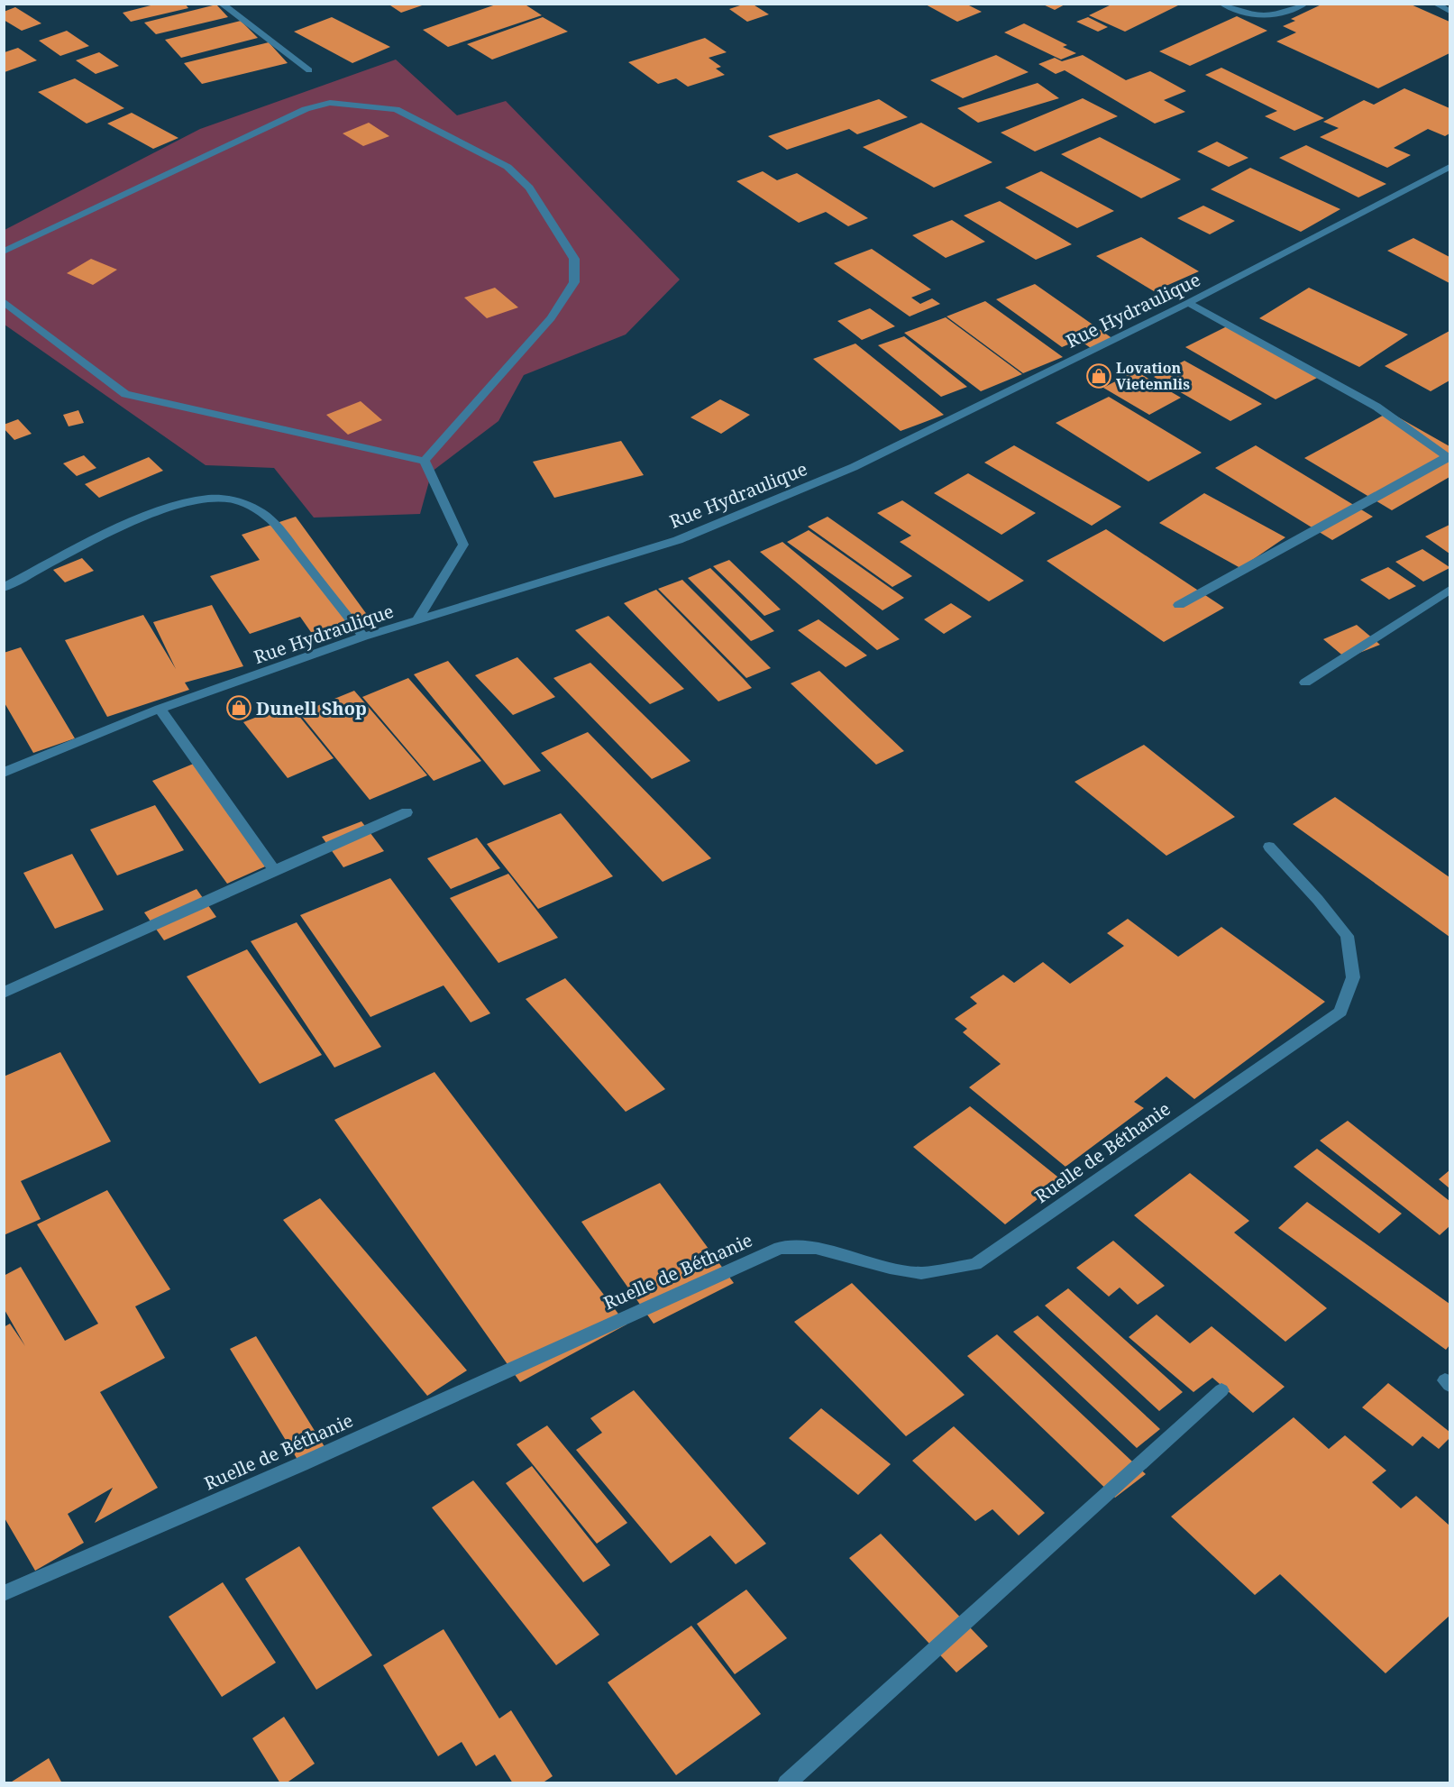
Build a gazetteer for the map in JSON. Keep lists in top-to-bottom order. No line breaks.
{"streets":{"street":["Rue Hydraulique","Ruelle de Béthanie"]},"places":{"shop":["Lovation Vietennlis","Dunell Shop"]}}
